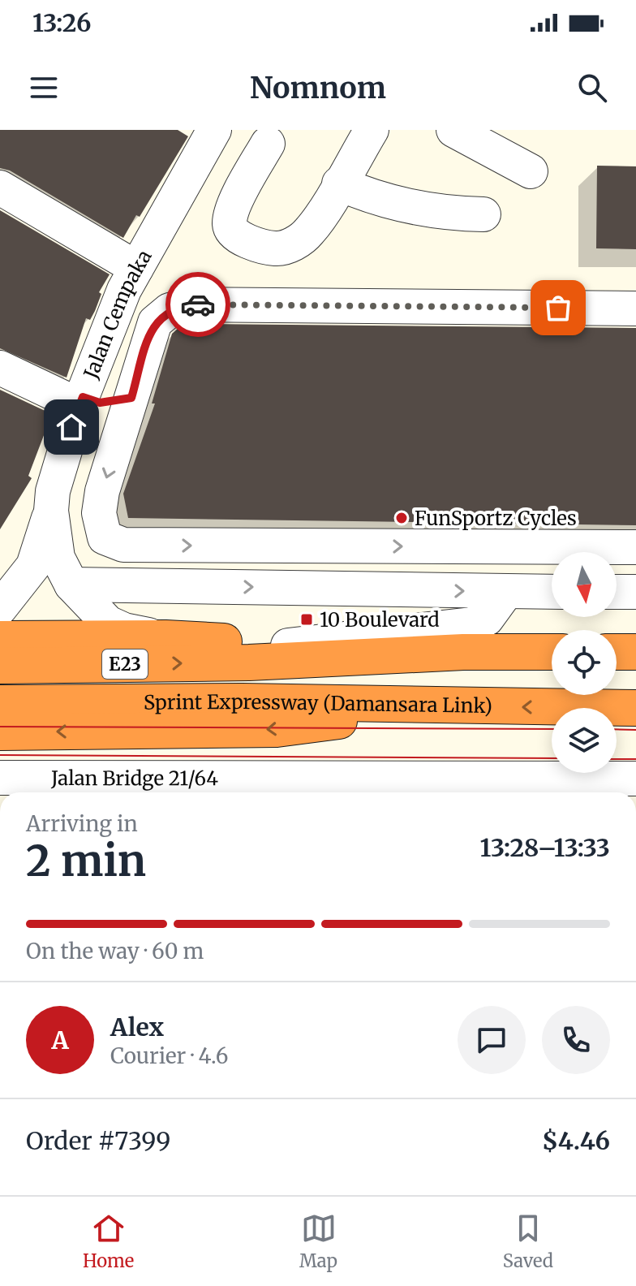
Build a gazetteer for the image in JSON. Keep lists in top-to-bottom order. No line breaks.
{"streets":{"highway":["E23","Sprint Expressway (Damansara Link)"],"street":["Jalan Cempaka","Jalan Bridge 21/64"]},"places":{"other":["FunSportz Cycles"],"transit":["10 Boulevard"]},"north":"bottom","page":{"status":"13:26","header":"Nomnom","heading":["2 min","Arriving in","13:28–13:33"],"panel":["Alex","Courier · 4.6","Order #7399","$4.46"],"bar":"On the way · 60 m","round":"A","tabs":["Home","Map","Saved"]}}
